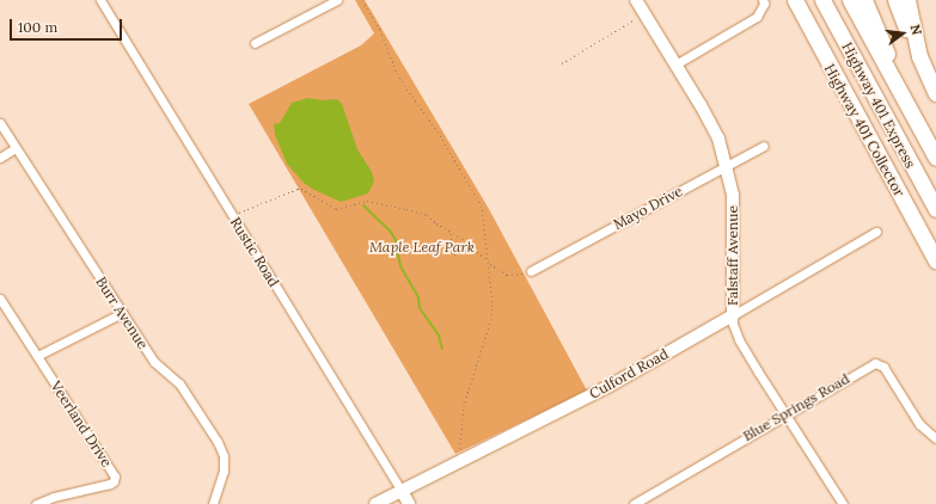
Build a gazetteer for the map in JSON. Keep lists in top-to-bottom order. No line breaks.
{"streets":{"highway":["Highway 401 Express","Highway 401 Collector"],"street":["Mayo Drive","Rustic Road","Falstaff Avenue","Burr Avenue","Culford Road","Blue Springs Road","Veerland Drive"]},"crossings":[["Mayo Drive","Falstaff Avenue"],["Rustic Road","Culford Road"],["Falstaff Avenue","Culford Road"],["Falstaff Avenue","Blue Springs Road"]],"parks":["Maple Leaf Park"],"scale_bar":"100 m","north":"right"}
